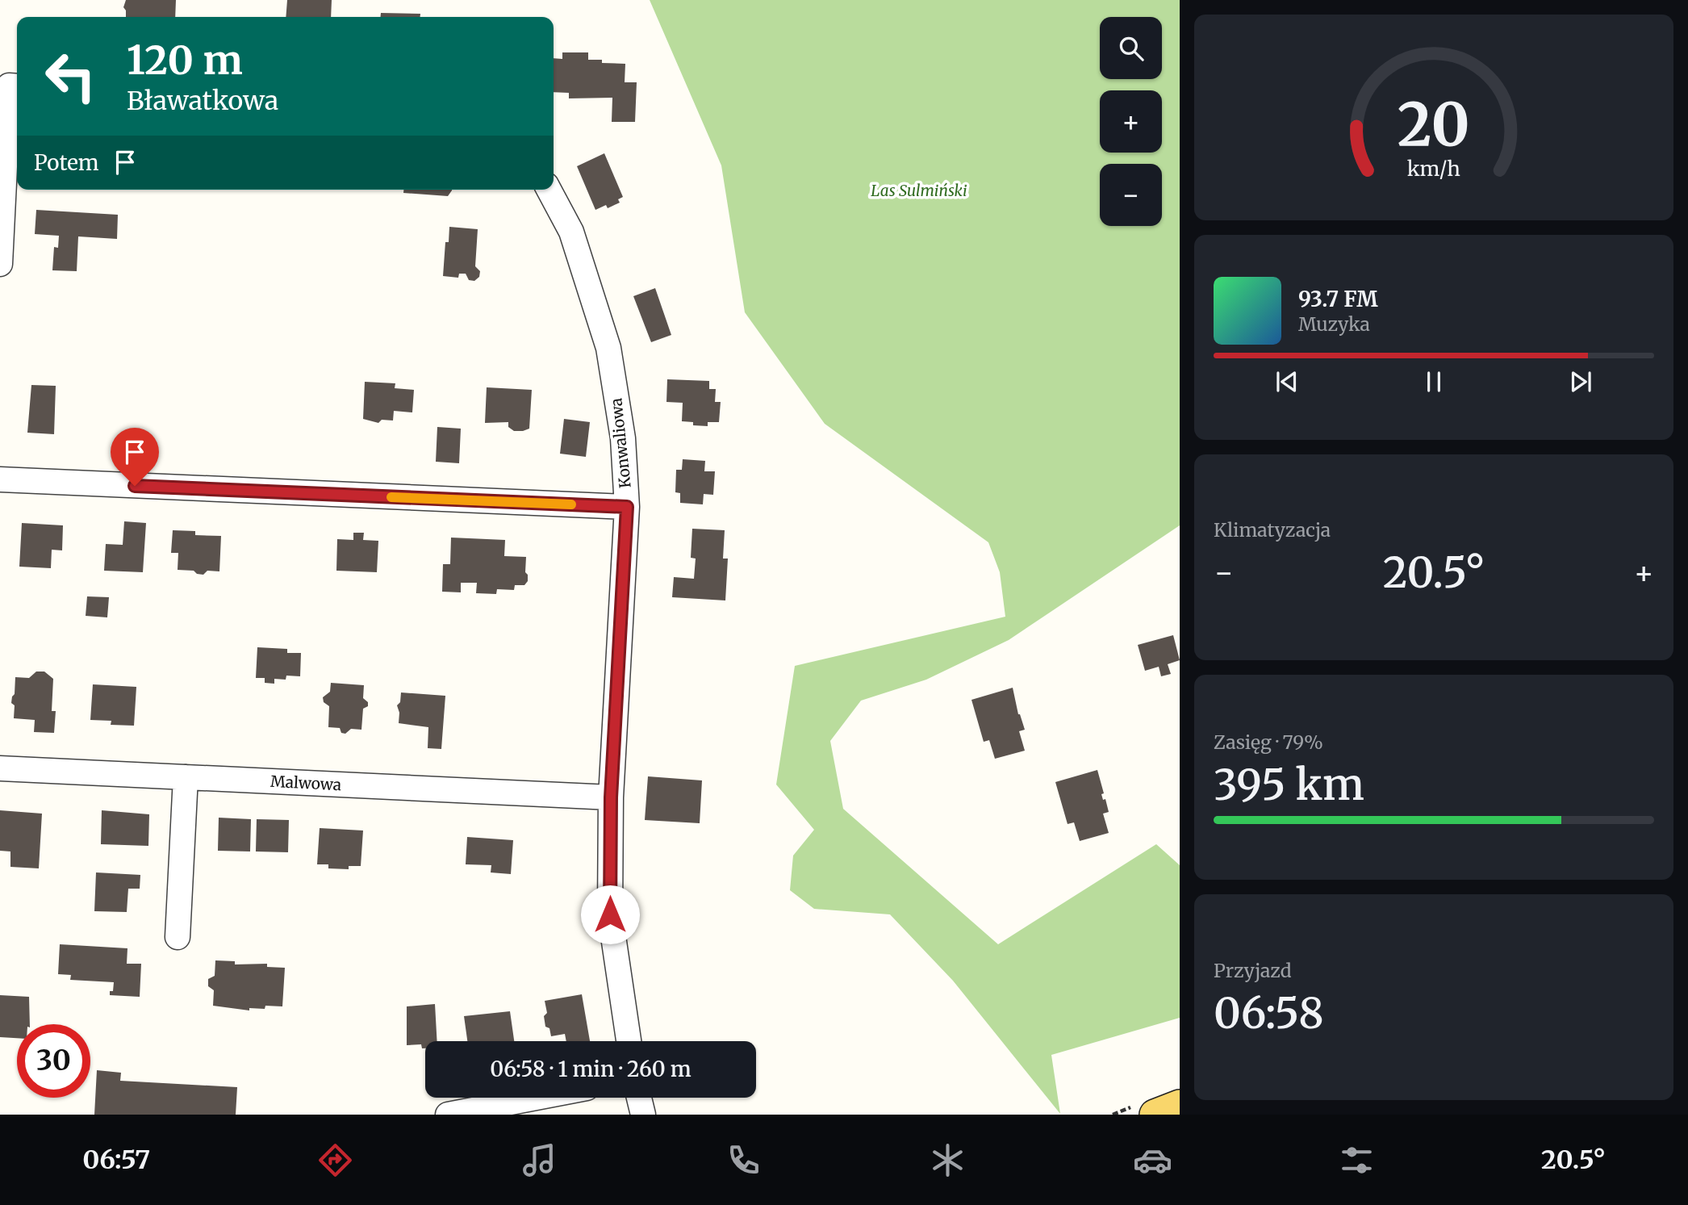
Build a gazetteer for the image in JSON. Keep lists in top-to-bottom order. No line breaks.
{"streets":{"street":["Konwaliowa","Malwowa"]},"crossings":[["Konwaliowa","Malwowa"]],"parks":["Las Sulmiński"],"page":{"map_buttons":["+","−"],"turn":["120 m","Bławatkowa"],"then":"Potem","song":["93.7 FM","Muzyka"],"tile":["Klimatyzacja",["Zasięg · 79%","395 km"],["Przyjazd","06:58"]],"heat":["−","20.5°","+"],"limit":"30","trip":"06:58 · 1 min · 260 m","tabs":["06:57","20.5°"],"gauge":["20","km/h"]}}
